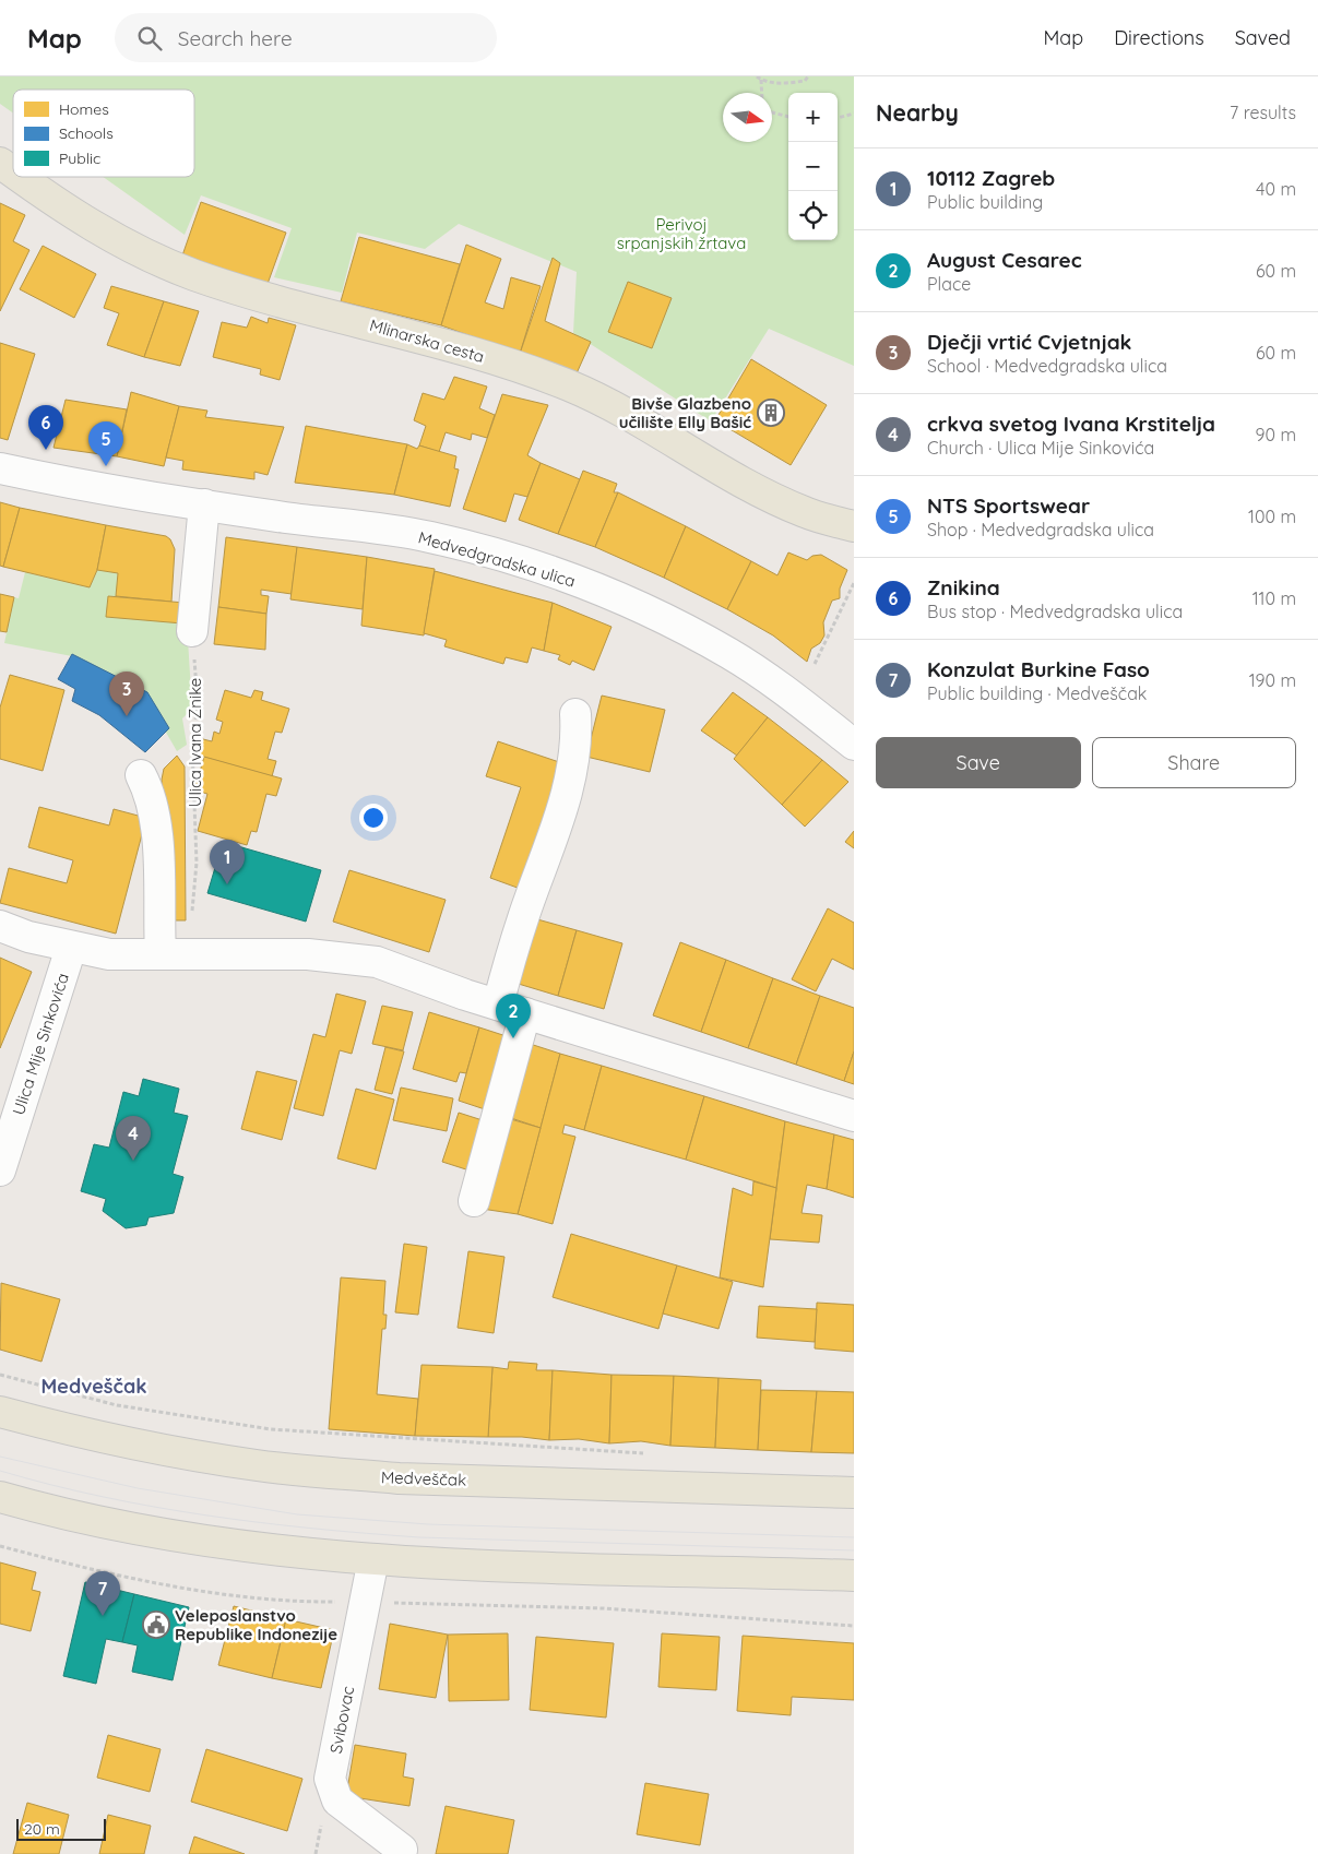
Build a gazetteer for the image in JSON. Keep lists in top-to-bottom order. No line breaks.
{"streets":{"main road":["Mlinarska cesta","Medveščak"],"street":["Medvedgradska ulica","Ulica Mije Sinkovića","Svibovac"],"path":["Ulica Ivana Znike"]},"districts":["Medveščak"],"parks":["Perivoj srpanjskih žrtava"],"places":{"building":["Bivše Glazbeno učilište Elly Bašić"],"public building":["Veleposlanstvo Republike Indonezije"]},"legend":["Homes","Schools","Public"],"scale_bar":"20 m","north":"right","page":{"header":"Map","search":"Search here","nav":["Map","Directions","Saved"],"heading":["Nearby","7 results"],"map_buttons":["+","−"],"list":[{"mark":"1","name":"10112 Zagreb","note":"Public building","value":"40 m"},{"mark":"2","name":"August Cesarec","note":"Place","value":"60 m"},{"mark":"3","name":"Dječji vrtić Cvjetnjak","note":"School · Medvedgradska ulica","value":"60 m"},{"mark":"4","name":"crkva svetog Ivana Krstitelja","note":"Church · Ulica Mije Sinkovića","value":"90 m"},{"mark":"5","name":"NTS Sportswear","note":"Shop · Medvedgradska ulica","value":"100 m"},{"mark":"6","name":"Znikina","note":"Bus stop · Medvedgradska ulica","value":"110 m"},{"mark":"7","name":"Konzulat Burkine Faso","note":"Public building · Medveščak","value":"190 m"}],"pins":["6","5","3","1","2","4","7"],"buttons":["Save","Share"],"scale":"20 m"}}
